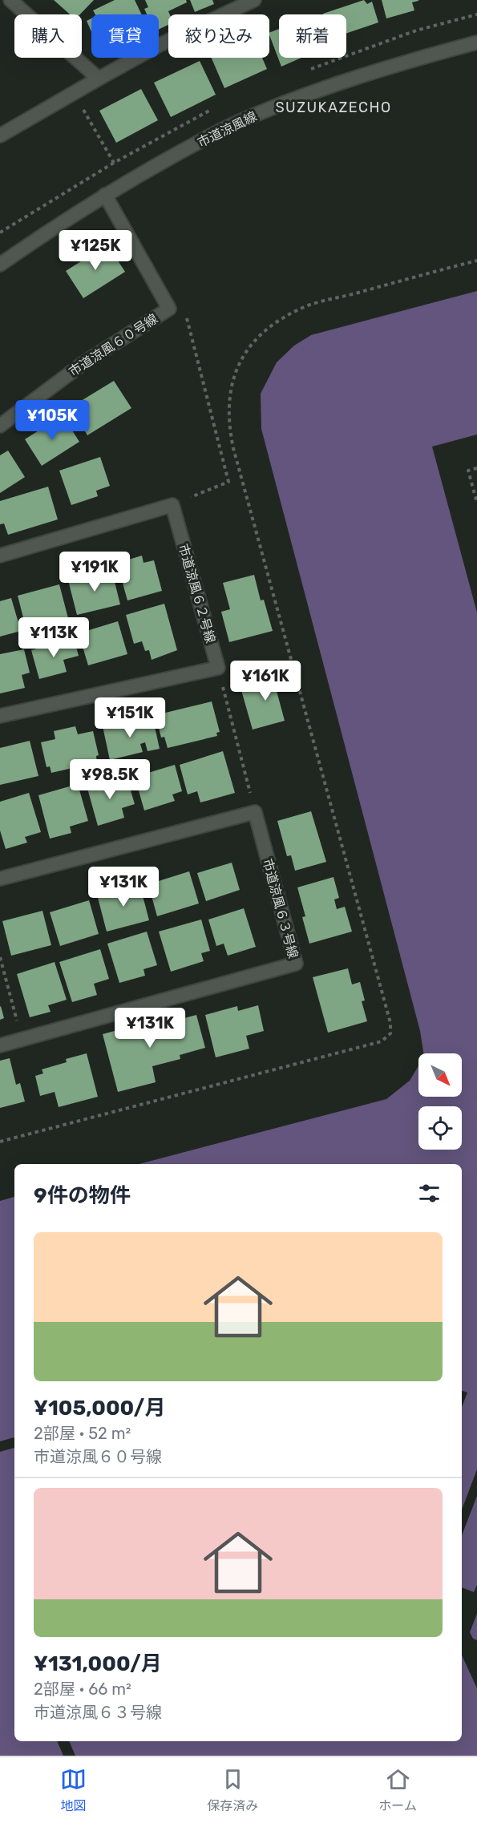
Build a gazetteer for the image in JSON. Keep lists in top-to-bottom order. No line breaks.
{"streets":{"street":["市道涼風線","市道涼風６０号線","市道涼風６２号線","市道涼風６３号線"]},"crossings":[["市道涼風線","市道涼風６０号線"]],"districts":["SUZUKAZECHO"],"north":"bottom right","page":{"chip":["購入","賃貸","絞り込み","新着"],"price":["¥125K","¥105K","¥191K","¥113K","¥161K","¥151K","¥98.5K","¥131K","¥131K"],"heading":"9件の物件","list":[{"name":"¥105,000/月","note":"2部屋 · 52 m² · 市道涼風６０号線"},{"name":"¥131,000/月","note":"2部屋 · 66 m² · 市道涼風６３号線"}],"tabs":["地図","保存済み","ホーム"]}}
